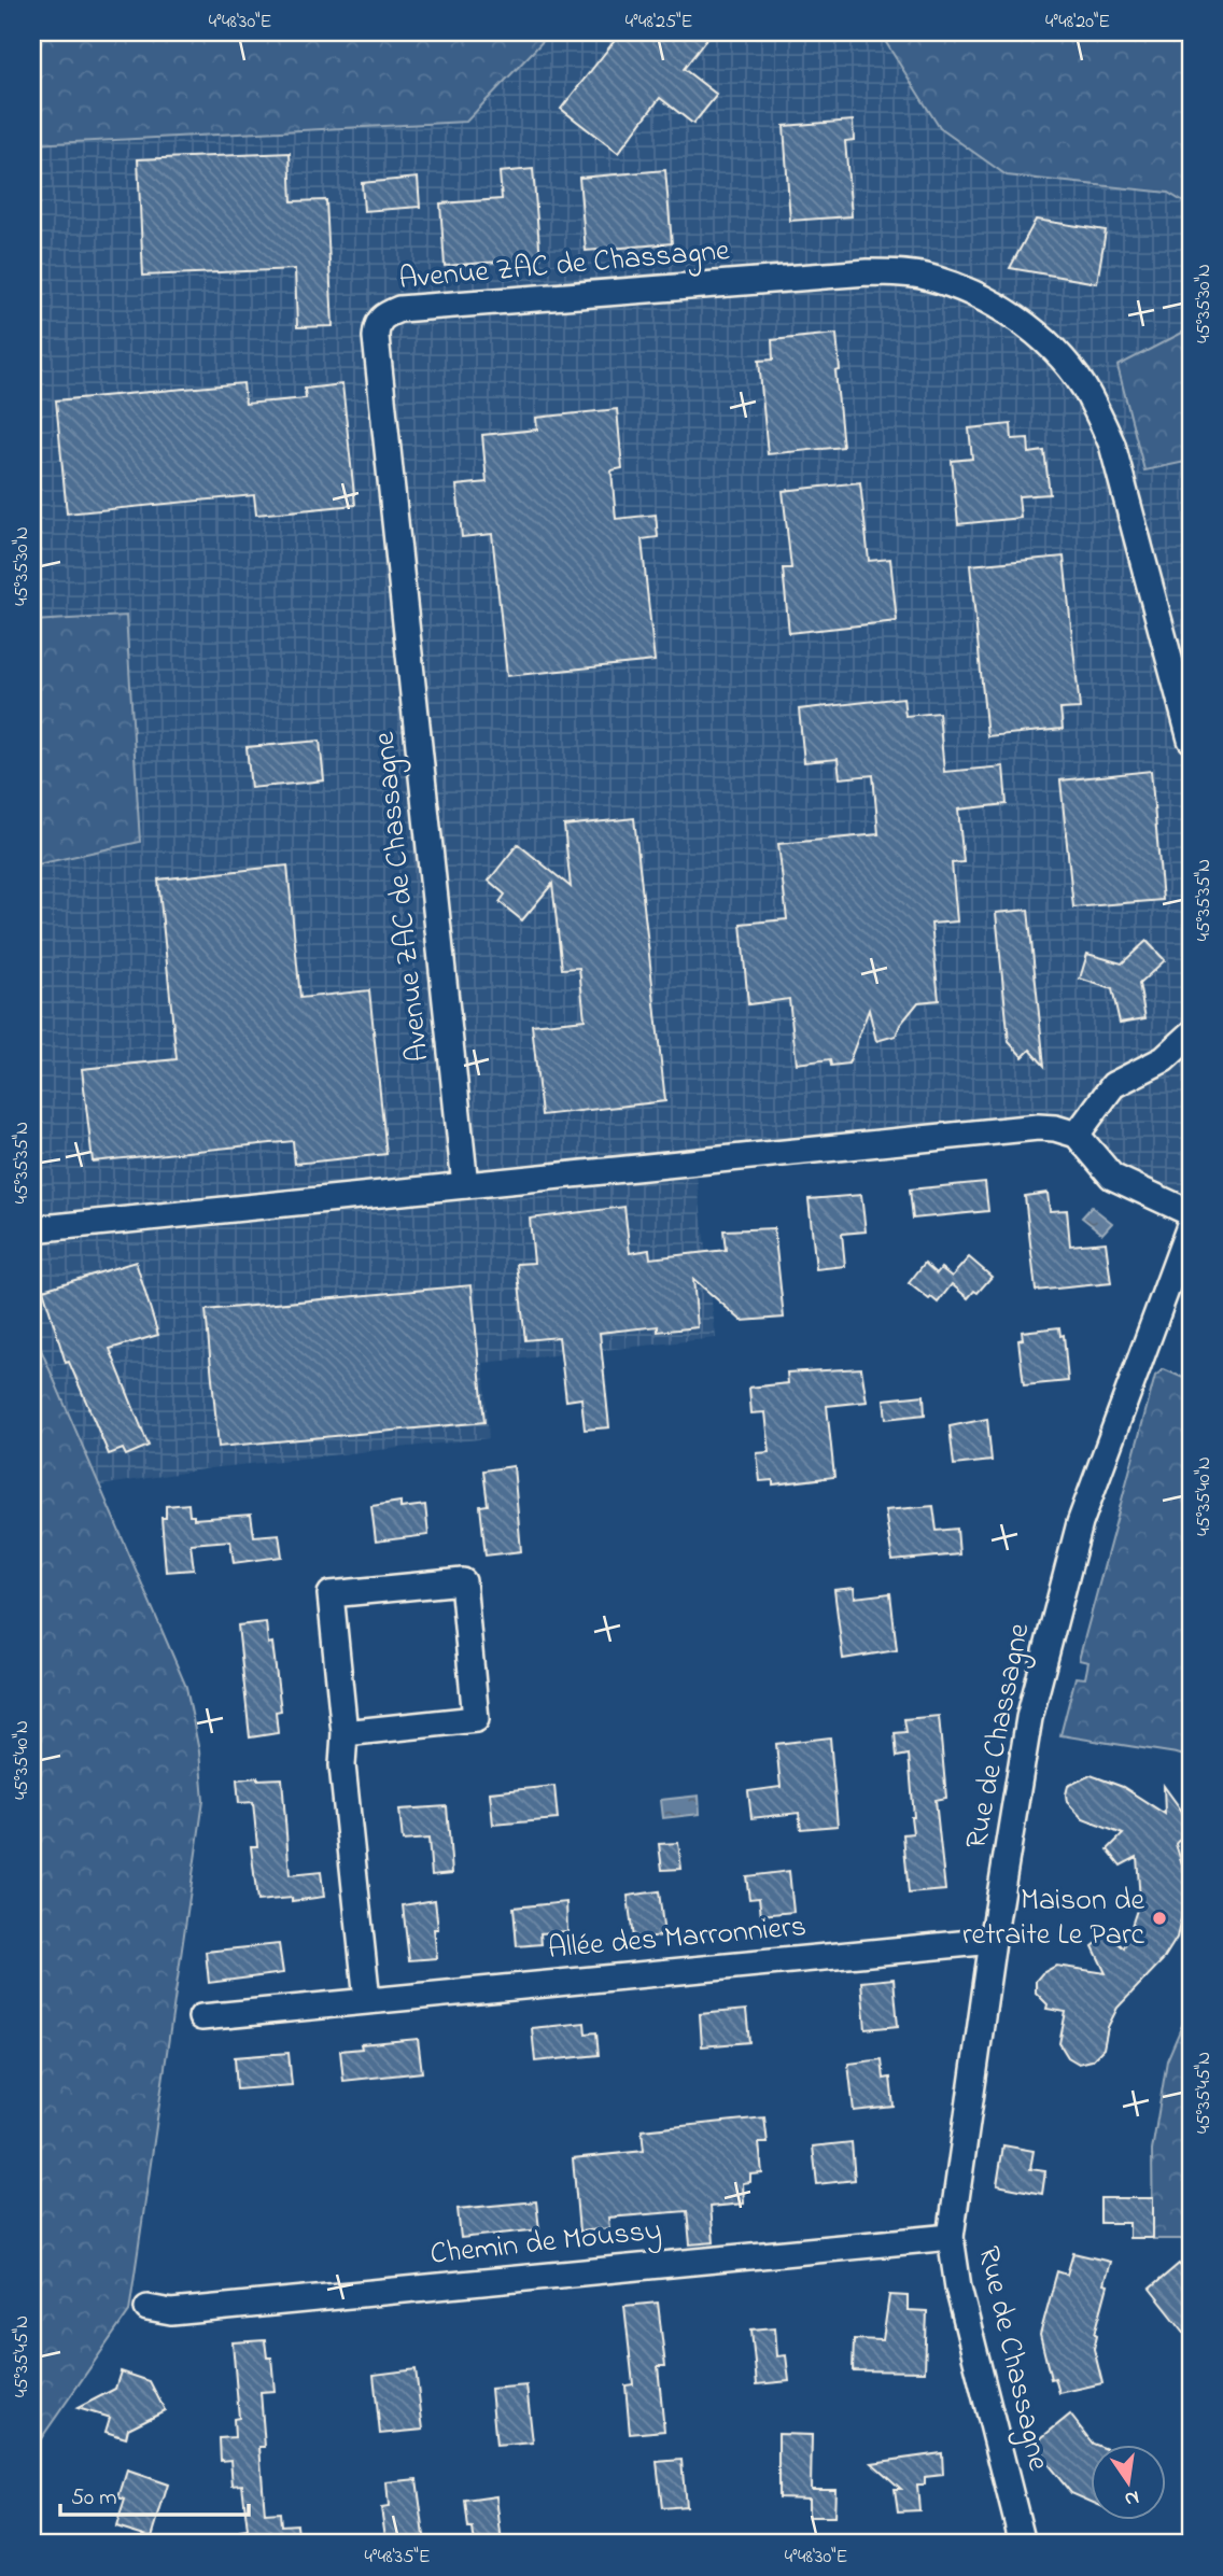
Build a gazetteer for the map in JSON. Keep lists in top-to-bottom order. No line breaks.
{"streets":{"street":["Avenue ZAC de Chassagne","Rue de Chassagne","Allée des Marronniers","Chemin de Moussy"]},"crossings":[["Rue de Chassagne","Allée des Marronniers"],["Rue de Chassagne","Chemin de Moussy"]],"places":["Maison de retraite Le Parc"],"scale_bar":"50 m","north":"bottom","coordinates":["4°48'30\"E","4°48'25\"E","4°48'20\"E","45°35'30\"N","45°35'35\"N","45°35'40\"N","45°35'45\"N","4°48'35\"E"]}
